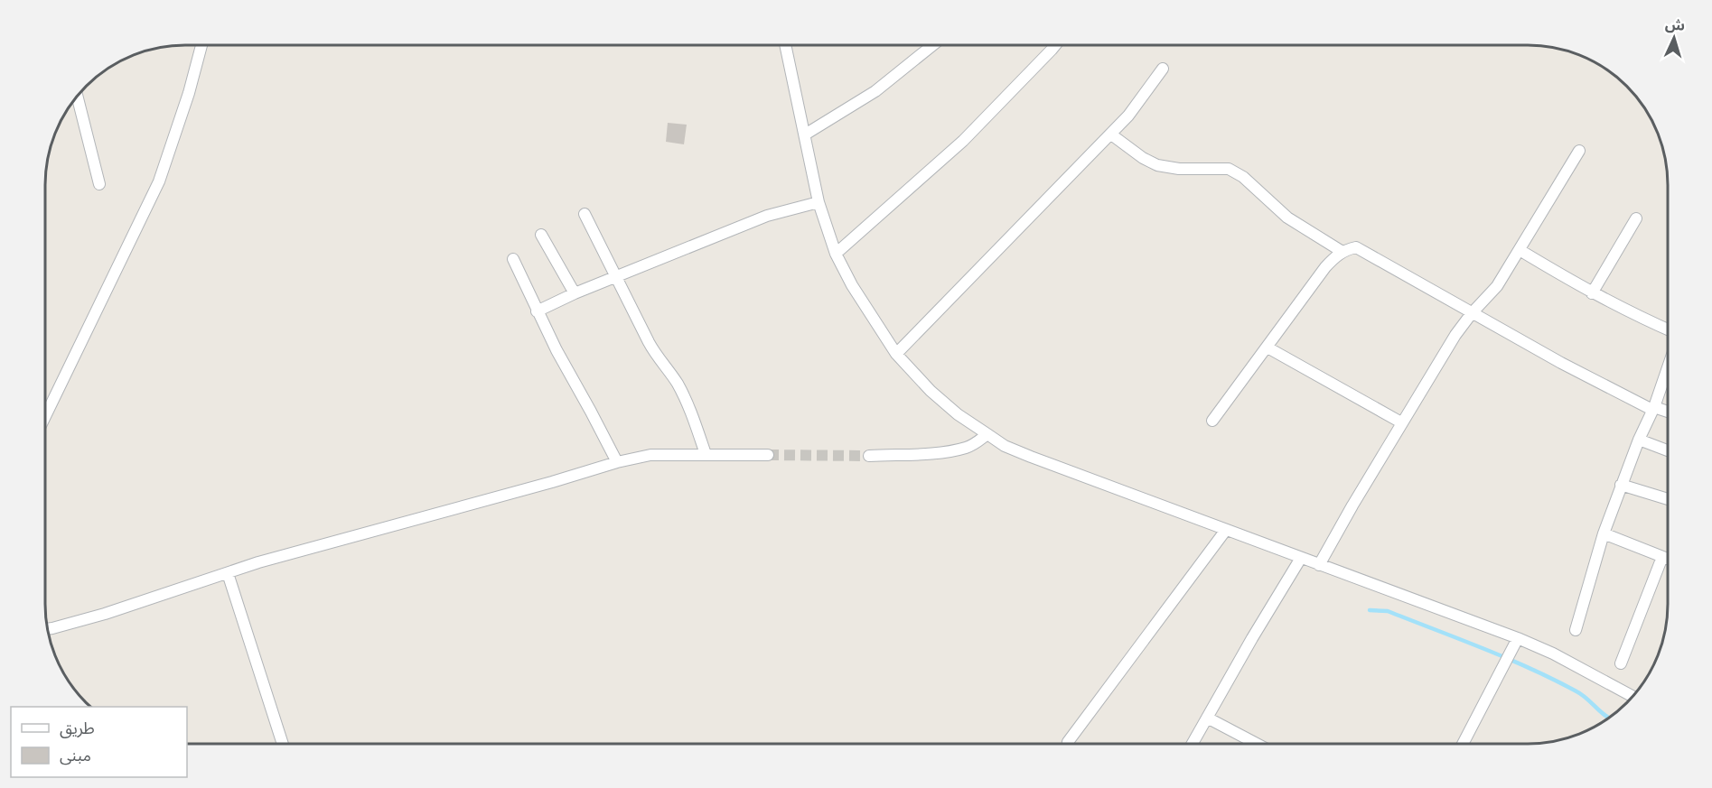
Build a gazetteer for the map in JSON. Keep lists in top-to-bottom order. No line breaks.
{"legend":["طريق","مبنى"],"north":"top"}
